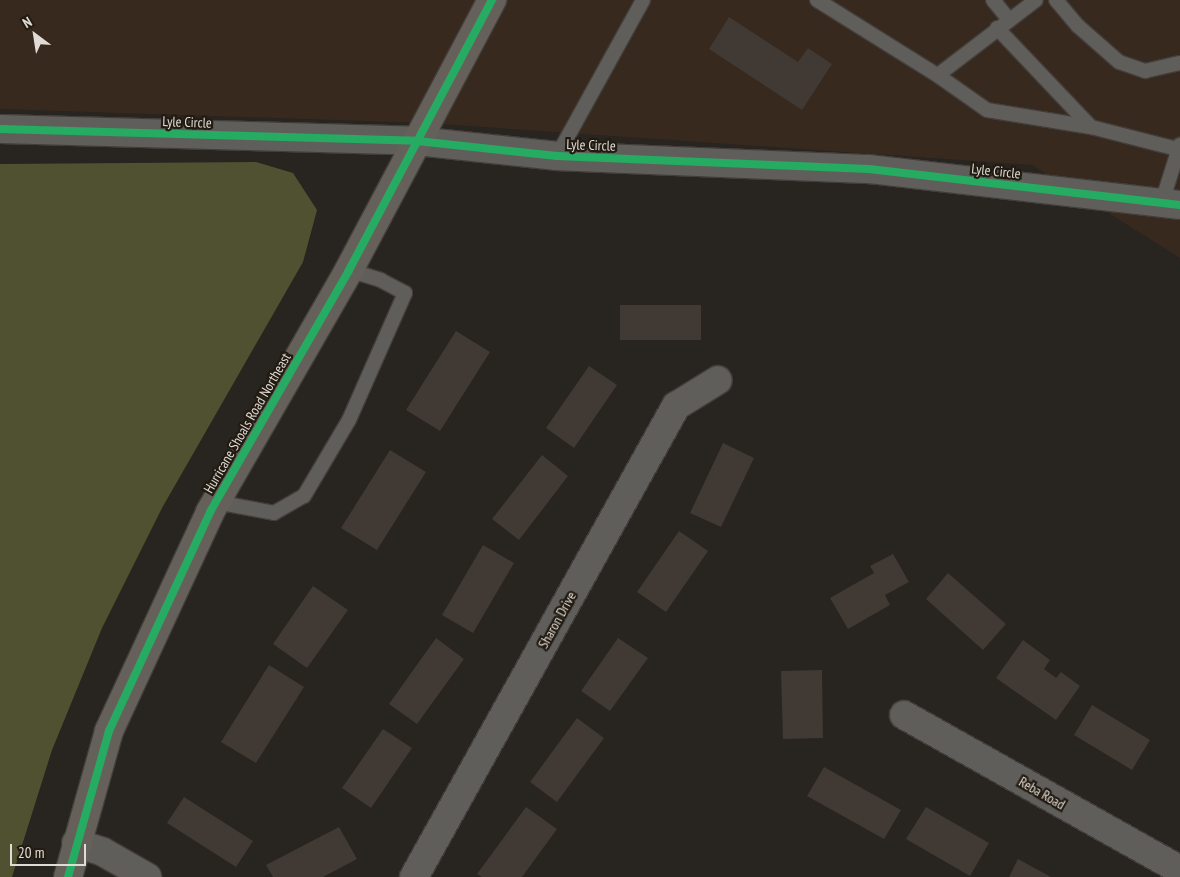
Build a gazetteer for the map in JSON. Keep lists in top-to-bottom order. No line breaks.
{"streets":{"street":["Lyle Circle","Hurricane Shoals Road Northeast","Sharon Drive","Reba Road"]},"crossings":[["Lyle Circle","Hurricane Shoals Road Northeast"]],"scale_bar":"20 m","north":"top left"}
